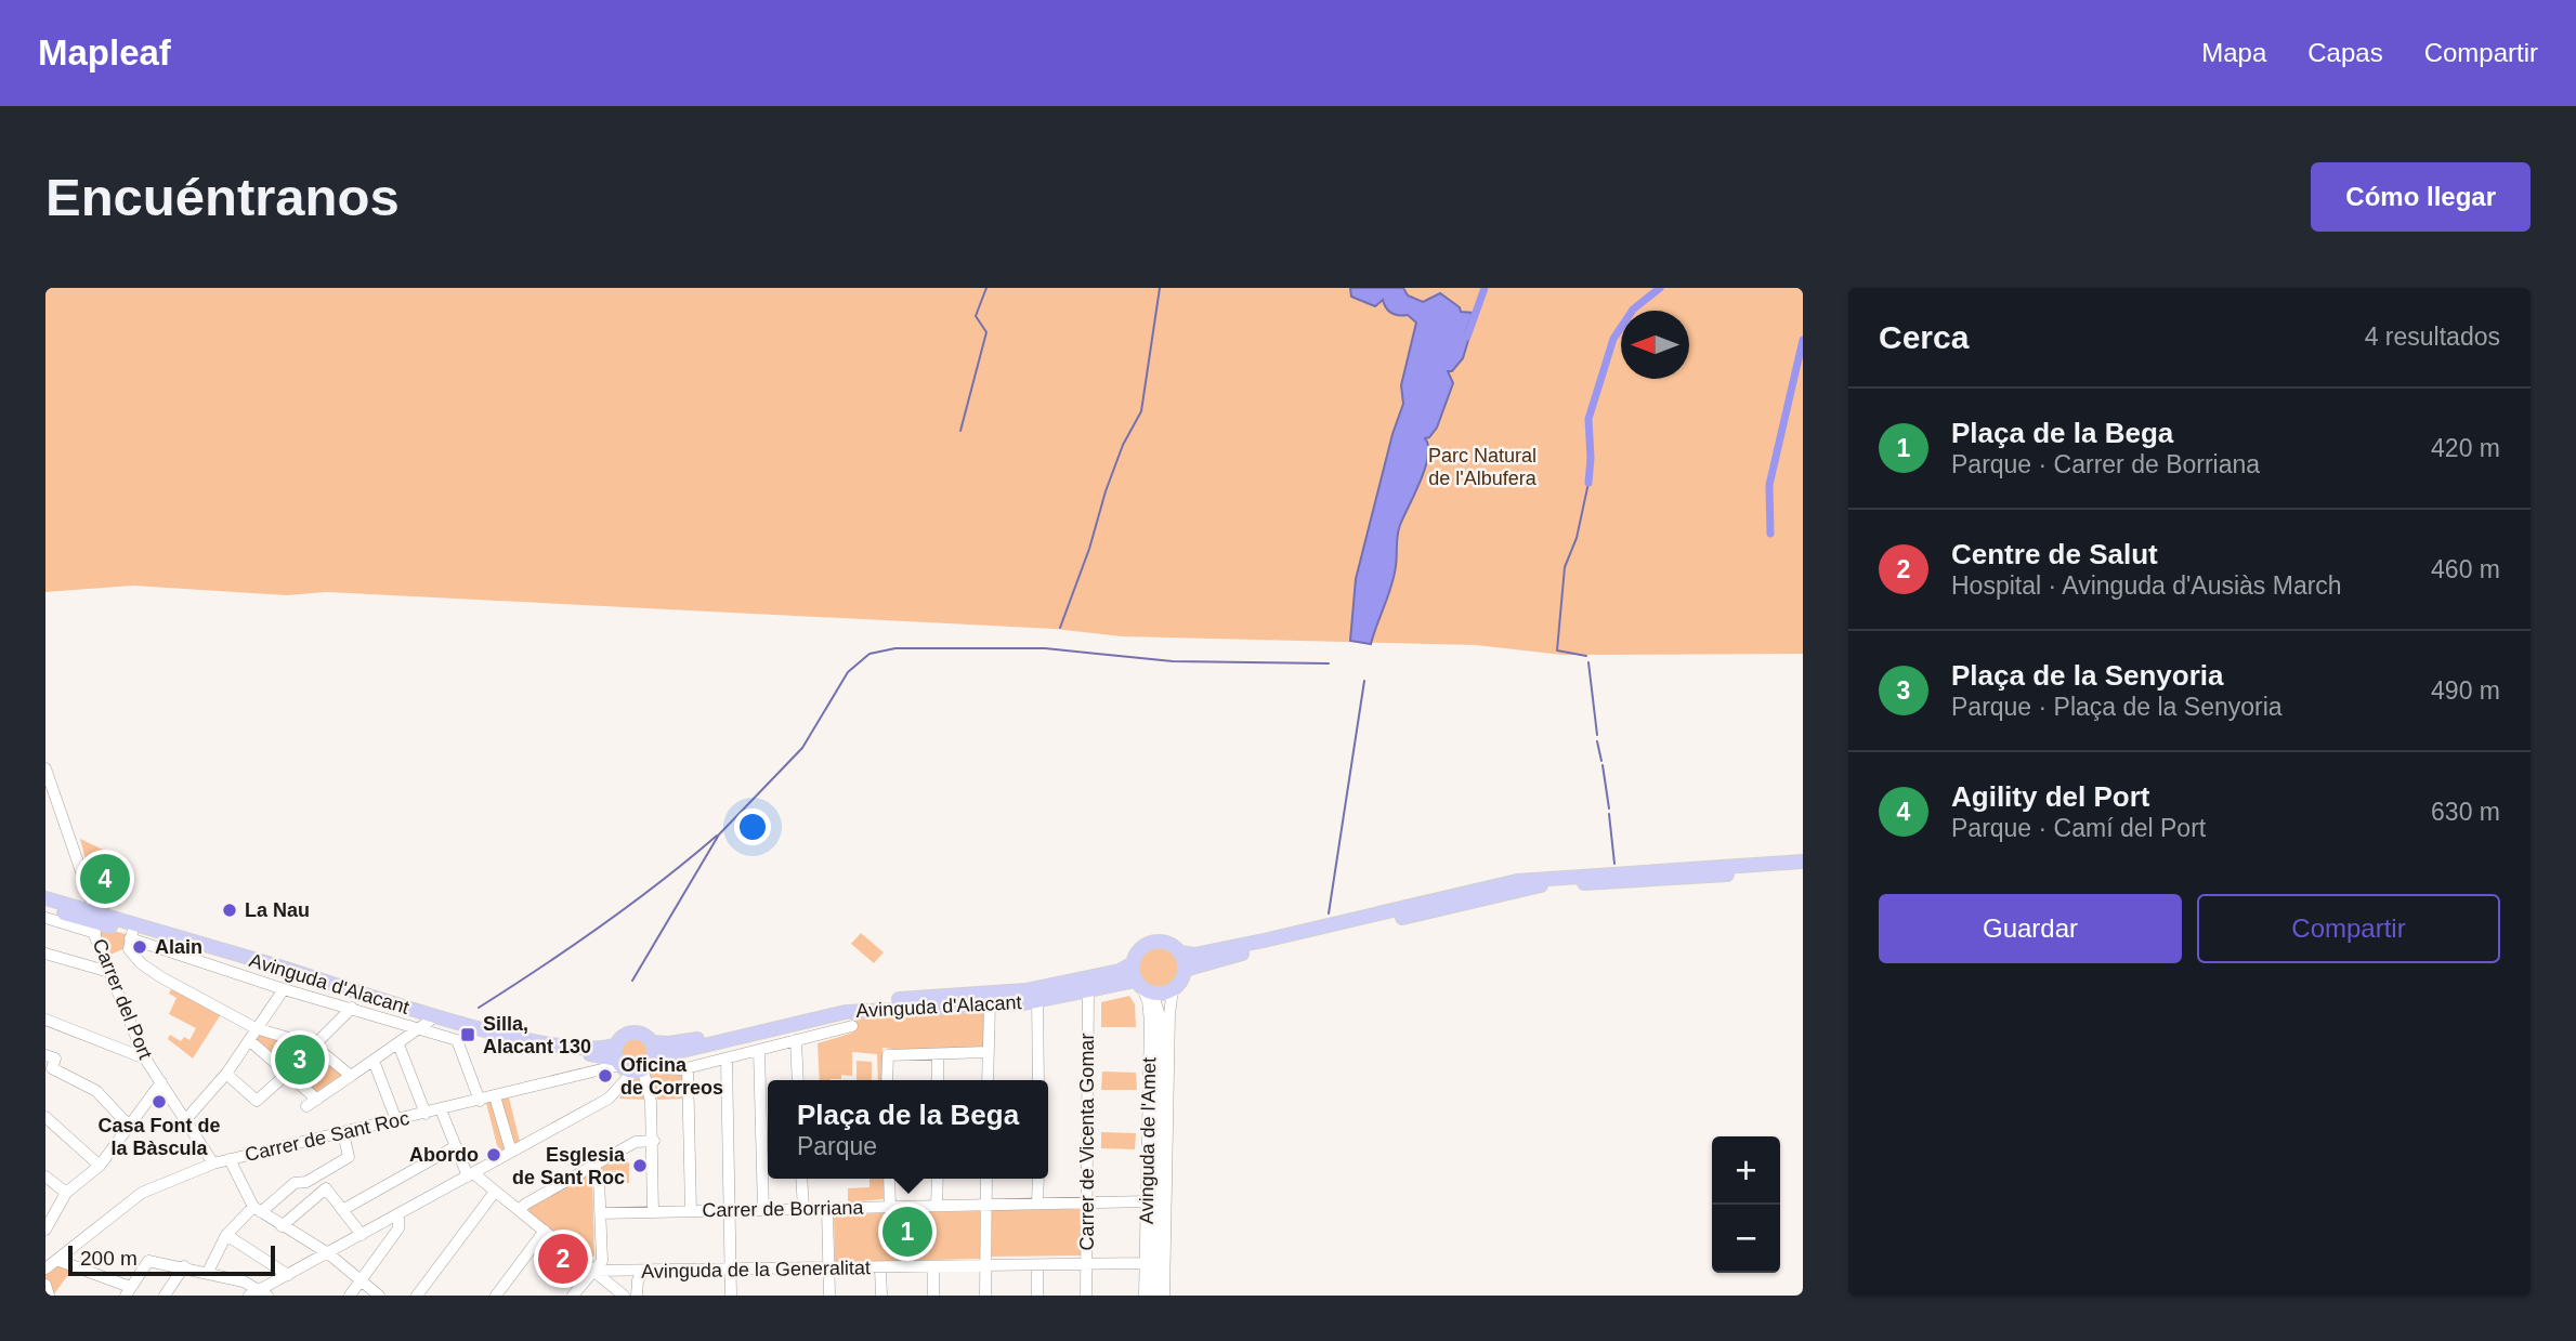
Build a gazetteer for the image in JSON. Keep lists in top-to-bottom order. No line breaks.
{"streets":{"main road":["Avinguda d'Alacant"],"street":["Carrer del Port","Carrer de Sant Roc","Avinguda de l'Amet","Carrer de Vicenta Gomar","Carrer de Borriana","Avinguda de la Generalitat"]},"crossings":[["Avinguda d'Alacant","Carrer del Port"],["Avinguda d'Alacant","Carrer de Sant Roc"],["Avinguda d'Alacant","Avinguda de l'Amet"],["Avinguda d'Alacant","Carrer de Vicenta Gomar"],["Carrer del Port","Carrer de Sant Roc"],["Avinguda de l'Amet","Carrer de Borriana"],["Avinguda de l'Amet","Avinguda de la Generalitat"],["Carrer de Vicenta Gomar","Carrer de Borriana"],["Carrer de Vicenta Gomar","Avinguda de la Generalitat"]],"parks":["Parc Natural de l'Albufera"],"places":{"other":["La Nau","Alain","Oficina de Correos","Casa Font de la Bàscula","Abordo","Esglesia de Sant Roc"],"transit":["Silla, Alacant 130"]},"scale_bar":"200 m","north":"left","page":{"header":"Mapleaf","nav":["Mapa","Capas","Compartir"],"buttons":["Cómo llegar",["Guardar","Compartir"]],"title":"Encuéntranos","heading":["Cerca","4 resultados"],"list":[{"mark":"1","name":"Plaça de la Bega","note":"Parque · Carrer de Borriana","value":"420 m"},{"mark":"2","name":"Centre de Salut","note":"Hospital · Avinguda d'Ausiàs March","value":"460 m"},{"mark":"3","name":"Plaça de la Senyoria","note":"Parque · Plaça de la Senyoria","value":"490 m"},{"mark":"4","name":"Agility del Port","note":"Parque · Camí del Port","value":"630 m"}],"pins":["4","3","1","2"],"popup":["Plaça de la Bega","Parque"],"map_buttons":["+","−"],"scale":"200 m"}}
